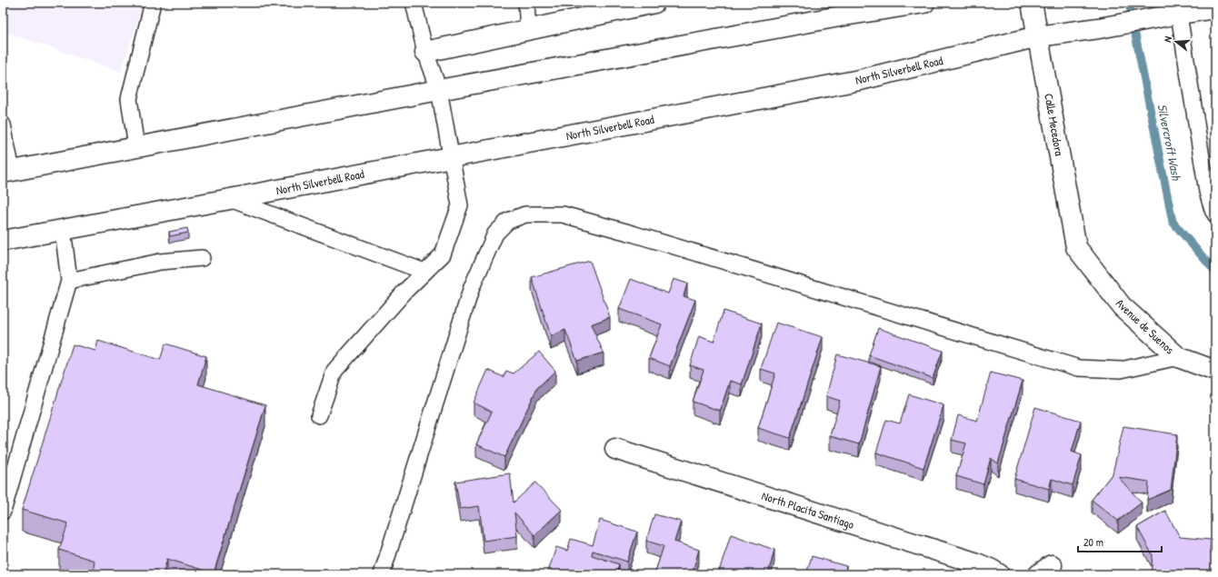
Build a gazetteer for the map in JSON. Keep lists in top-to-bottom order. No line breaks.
{"streets":{"main road":["North Silverbell Road","Calle Mecedora","Avenue de Suenos","North Placita Santiago"]},"crossings":[["North Silverbell Road","Calle Mecedora"],["Calle Mecedora","Avenue de Suenos"]],"water":["Silvercroft Wash"],"scale_bar":"20 m","north":"left"}
